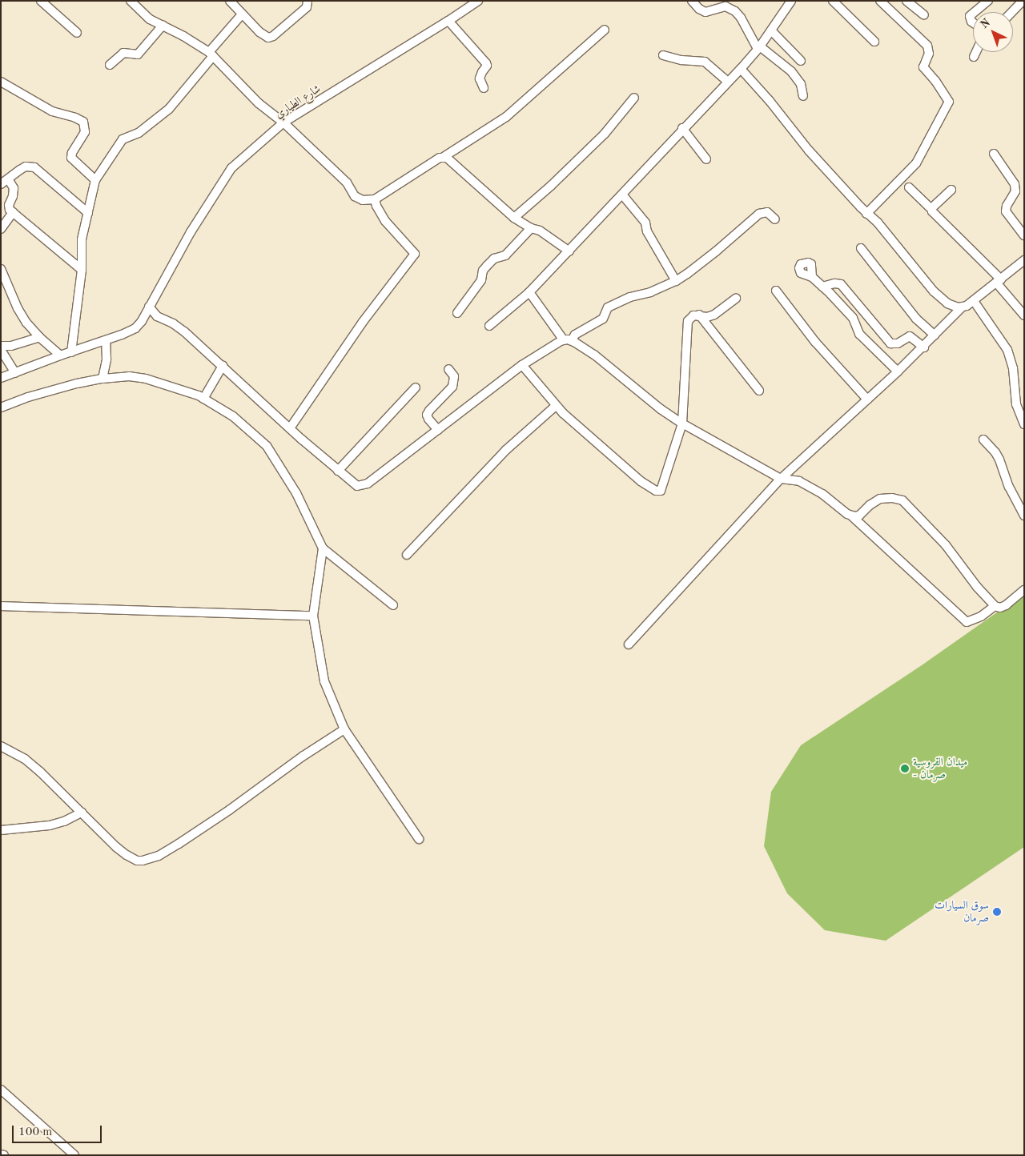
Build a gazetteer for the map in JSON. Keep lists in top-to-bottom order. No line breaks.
{"streets":{"street":["شارع الطياري"]},"places":["ميدان الفروسية - صرمان","سوق السيارات صرمان"],"scale_bar":"100 m","north":"top left"}
